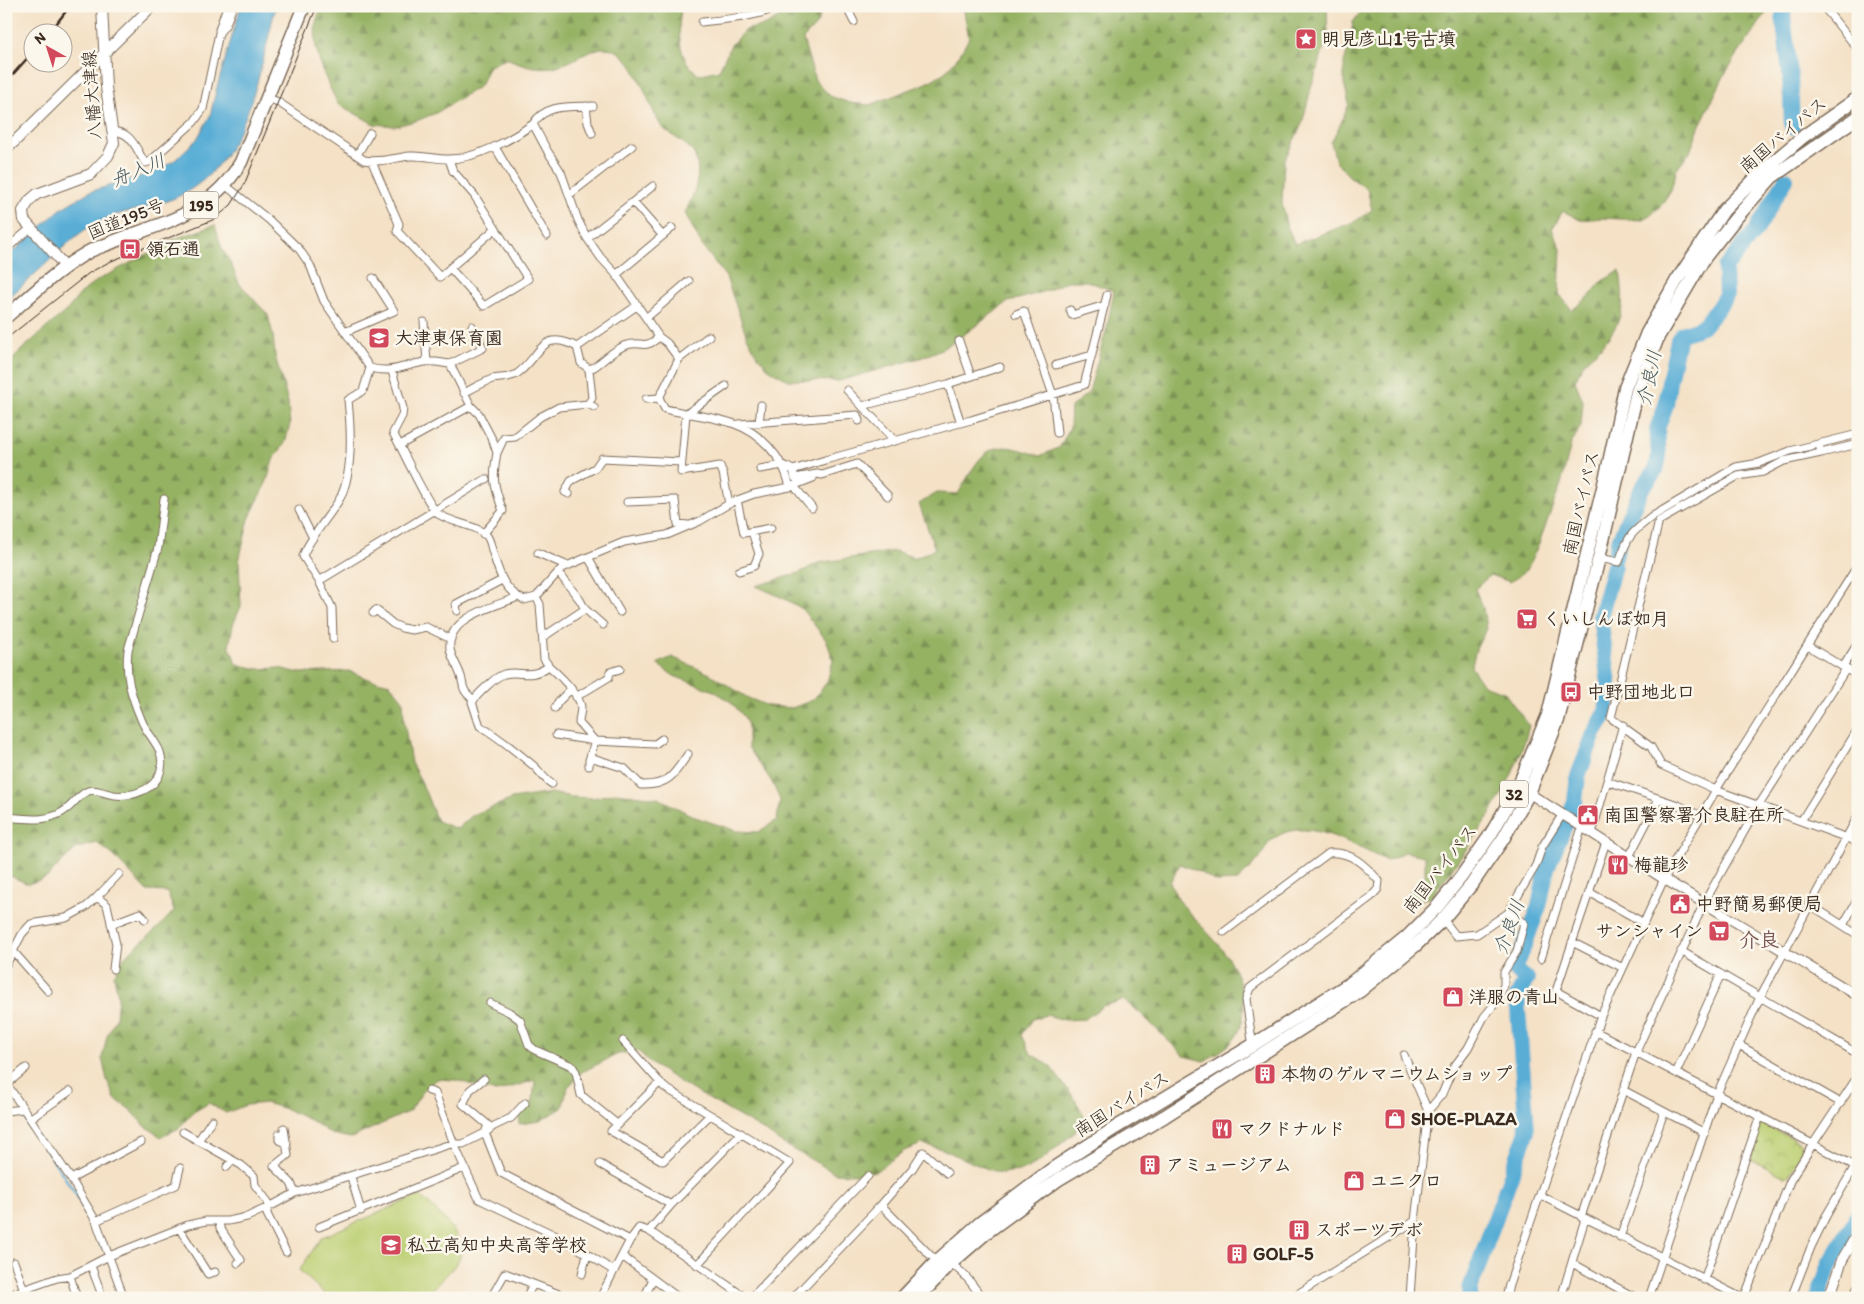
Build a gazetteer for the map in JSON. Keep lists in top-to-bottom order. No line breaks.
{"streets":{"highway":["南国バイパス","195","国道195号","32"],"main road":["八幡大津線"]},"crossings":[["八幡大津線","国道195号"]],"districts":["介良"],"water":["舟入川","介良川"],"places":{"place":["明見彦山1号古墳"],"bus stop":["領石通","中野団地北口"],"school or university":["大津東保育園","私立高知中央高等学校"],"supermarket":["くいしんぼ如月","サンシャイン"],"public building":["南国警察署介良駐在所","中野簡易郵便局"],"restaurant":["梅龍珍","マクドナルド"],"shop":["洋服の青山","SHOE-PLAZA","ユニクロ"],"building":["本物のゲルマニウムショップ","アミュージアム","スポーツデボ","GOLF-5"]},"north":"top left"}
